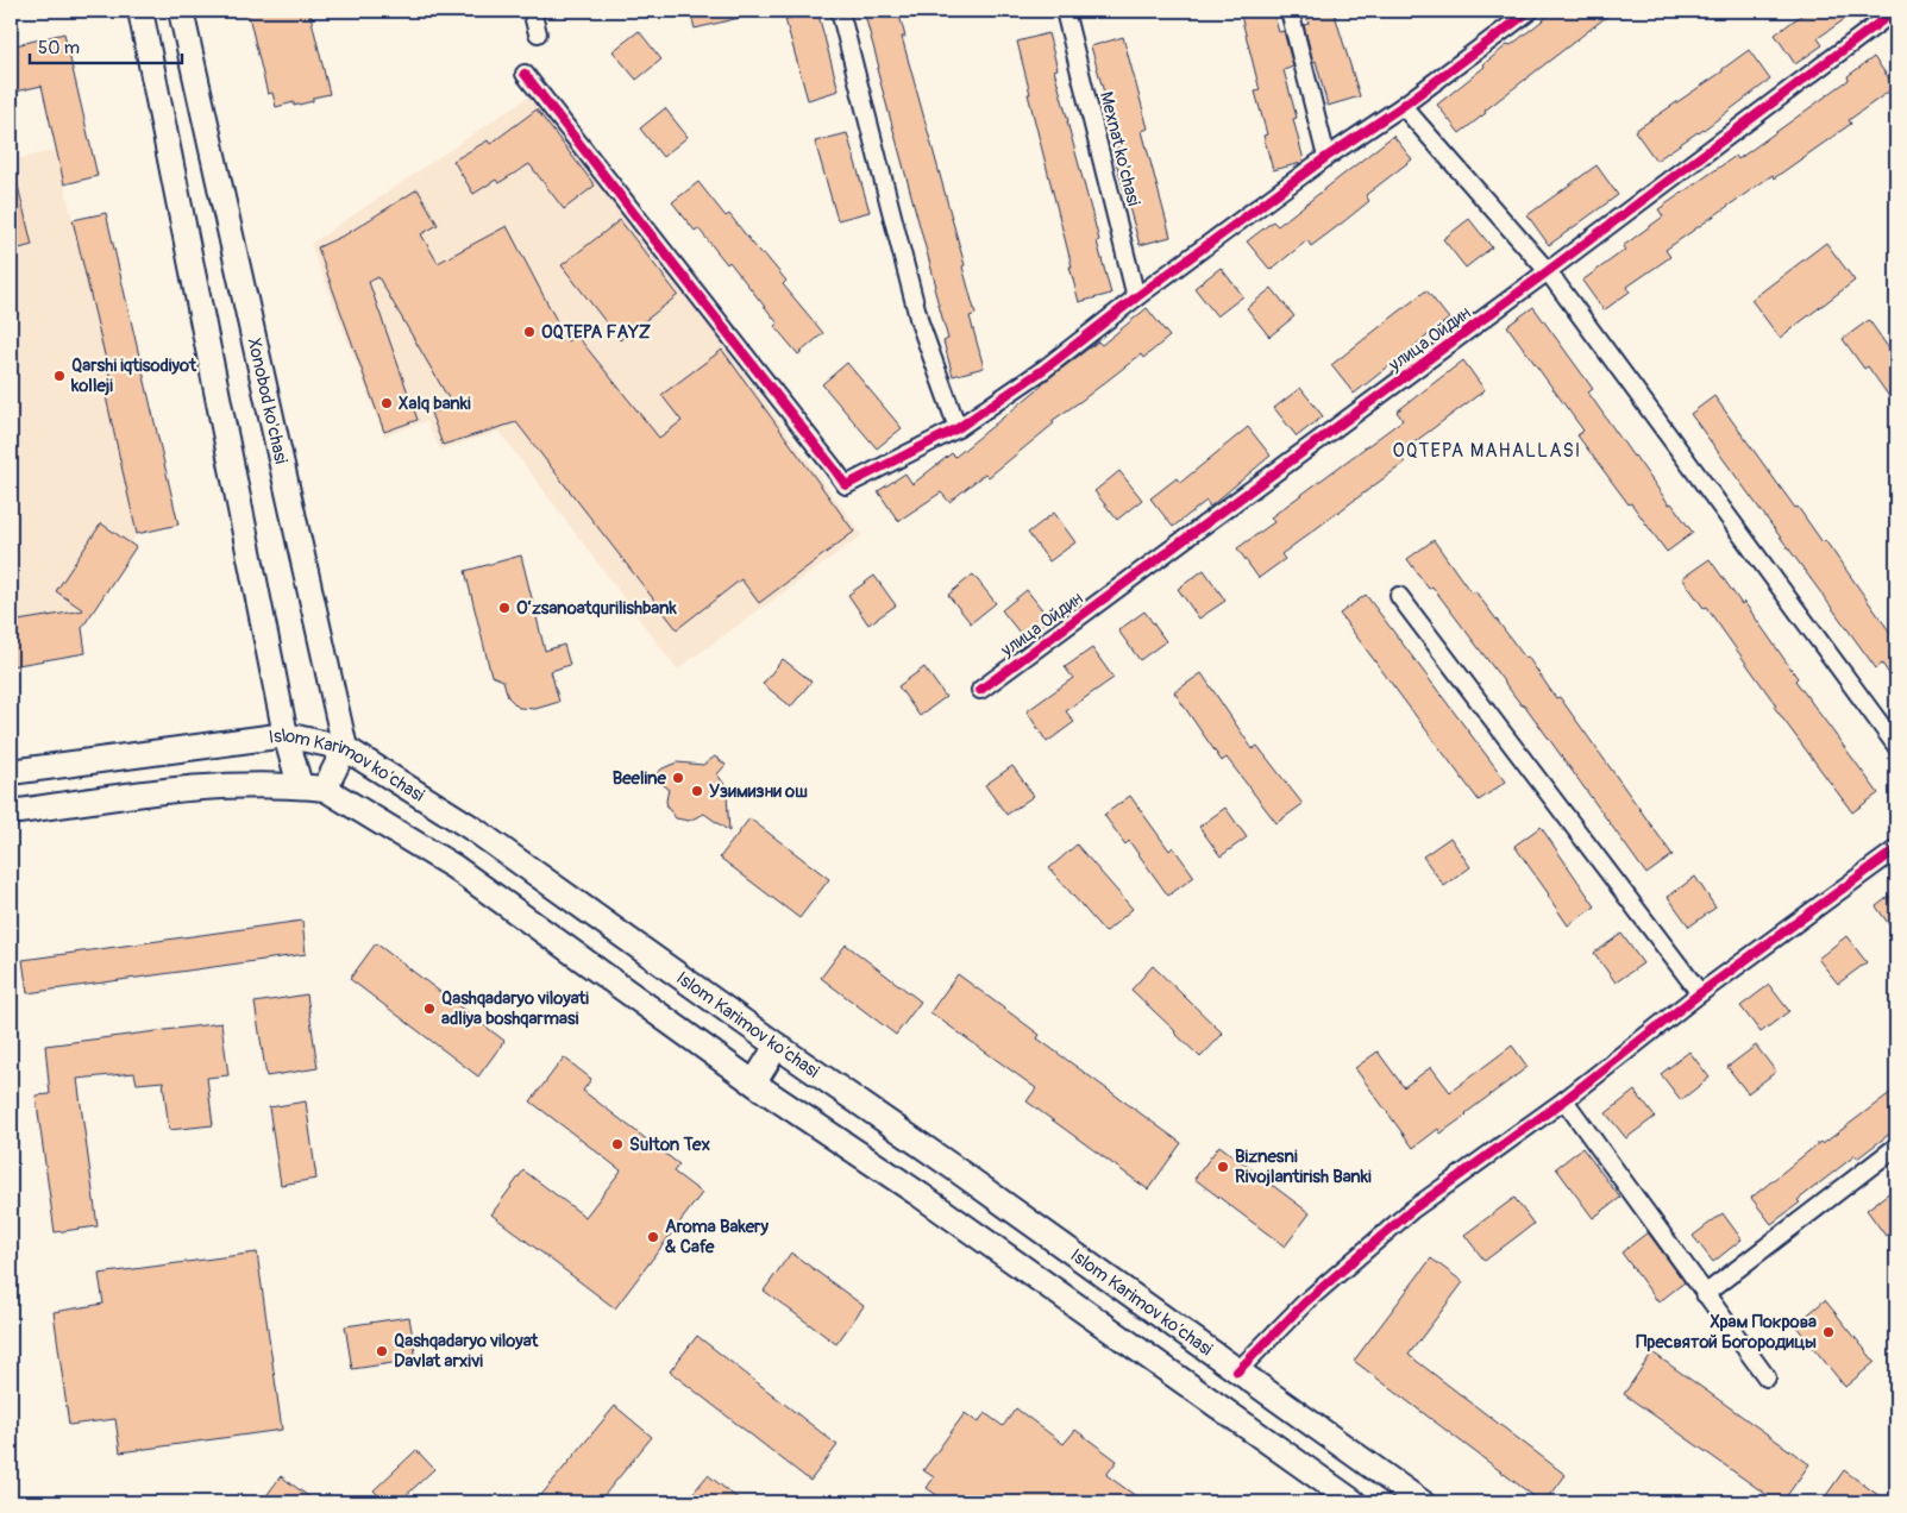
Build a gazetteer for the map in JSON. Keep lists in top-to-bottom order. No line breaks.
{"streets":{"main road":["Xonobod ko'chasi","Islom Karimov ko‘chasi"],"street":["Mexnat ko'chasi","улица Ойдин"]},"crossings":[["Xonobod ko'chasi","Islom Karimov ko‘chasi"]],"districts":["OQTEPA MAHALLASI"],"places":["OQTEPA FAYZ","Qarshi iqtisodiyot kolleji","Xalq banki","Oʻzsanoatqurilishbank","Beeline","Узимизни ош","Qashqadaryo viloyati adliya boshqarmasi","Sulton Tex","Biznesni Rivojlantirish Banki","Aroma Bakery & Cafe","Храм Покрова Пресвятой Богородицы","Qashqadaryo viloyat Davlat arxivi"],"scale_bar":"50 m"}
